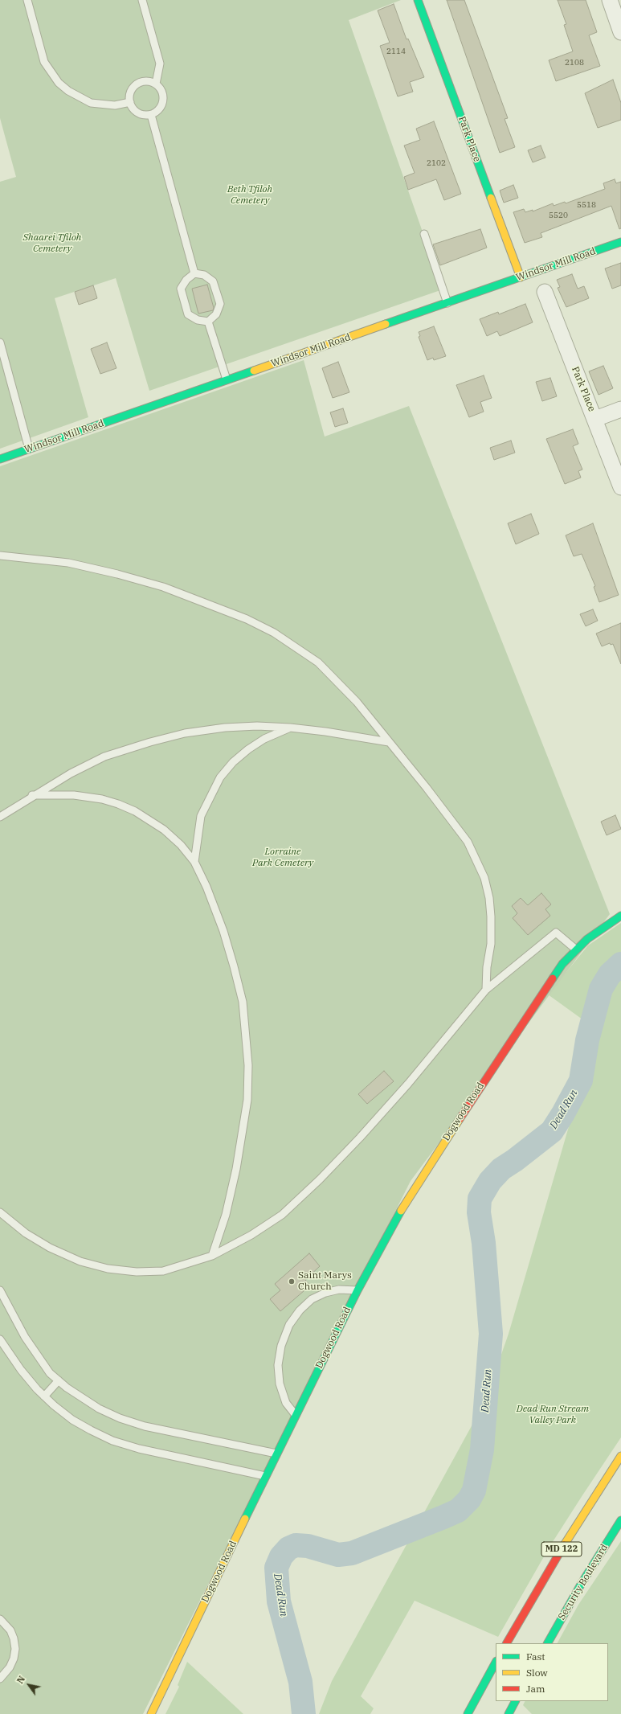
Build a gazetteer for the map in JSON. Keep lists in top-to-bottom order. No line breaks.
{"streets":{"street":["Park Place","Windsor Mill Road","Dogwood Road","MD 122","Security Boulevard"]},"crossings":[["Park Place","Windsor Mill Road"]],"water":["Dead Run"],"parks":["Beth Tfiloh Cemetery","Shaarei Tfiloh Cemetery","Lorraine Park Cemetery","Dead Run Stream Valley Park"],"places":["Saint Marys Church"],"house_numbers":["2114","2108","2102","5518","5520"],"legend":["Fast","Slow","Jam"],"north":"top left"}
